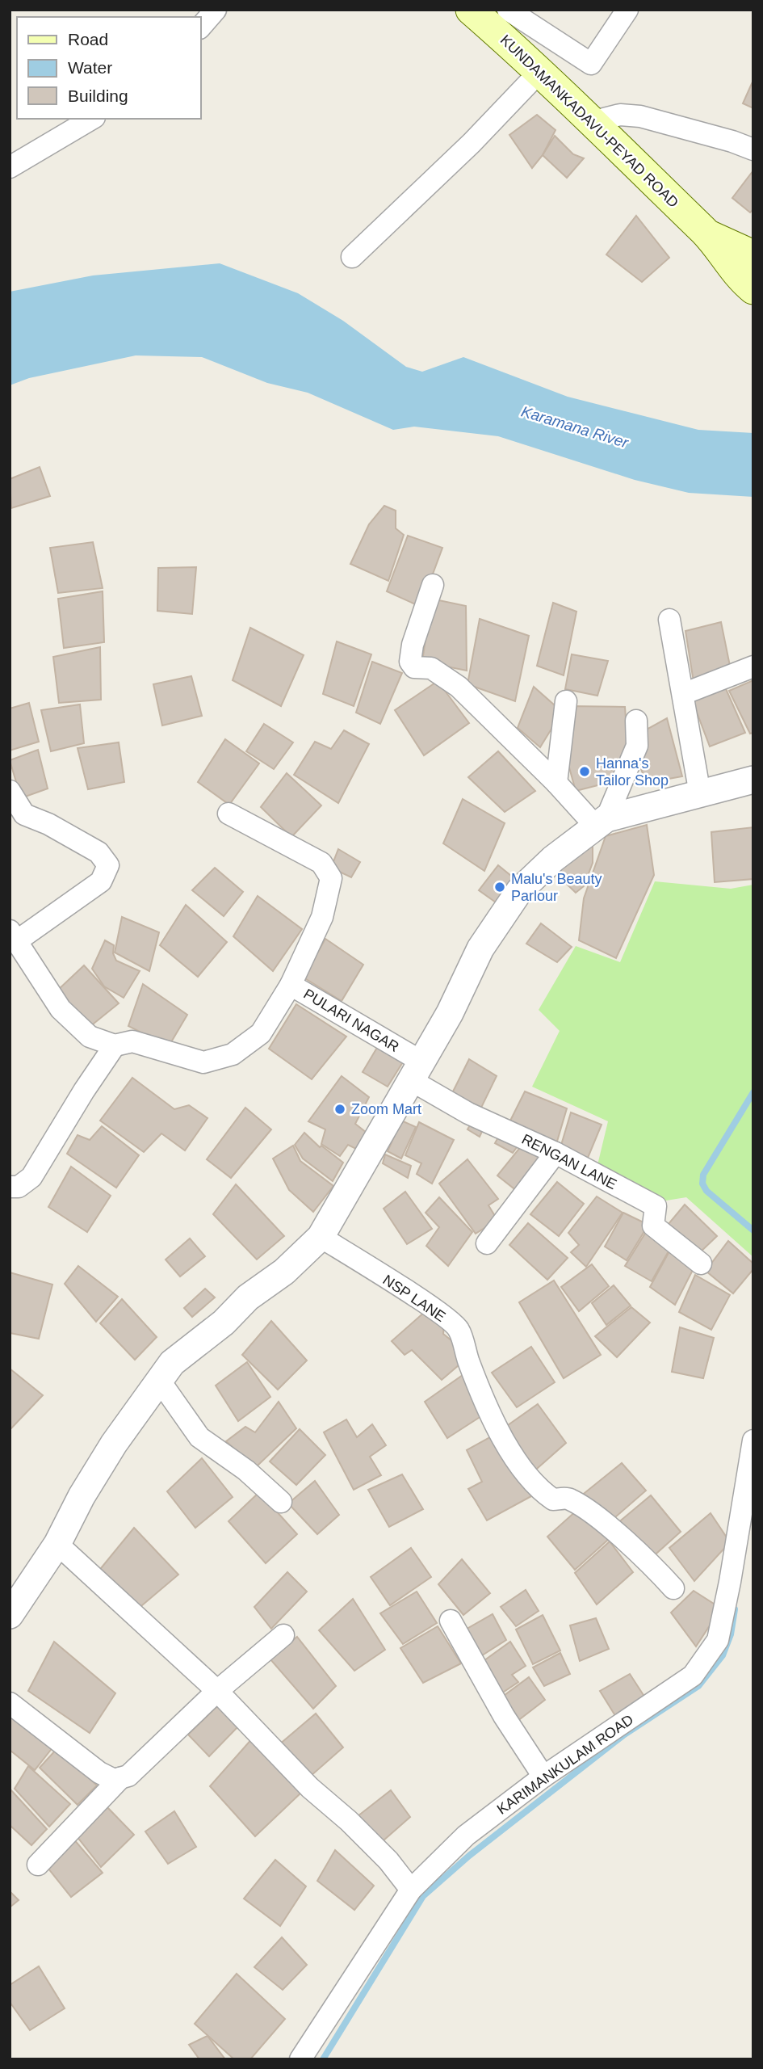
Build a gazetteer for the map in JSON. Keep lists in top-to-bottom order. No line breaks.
{"streets":{"main road":["KUNDAMANKADAVU-PEYAD ROAD"],"street":["PULARI NAGAR","RENGAN LANE","NSP LANE","KARIMANKULAM ROAD"]},"crossings":[["PULARI NAGAR","RENGAN LANE"]],"water":["Karamana River"],"places":["Hanna's Tailor Shop","Malu's Beauty Parlour","Zoom Mart"],"legend":["Road","Water","Building"]}
